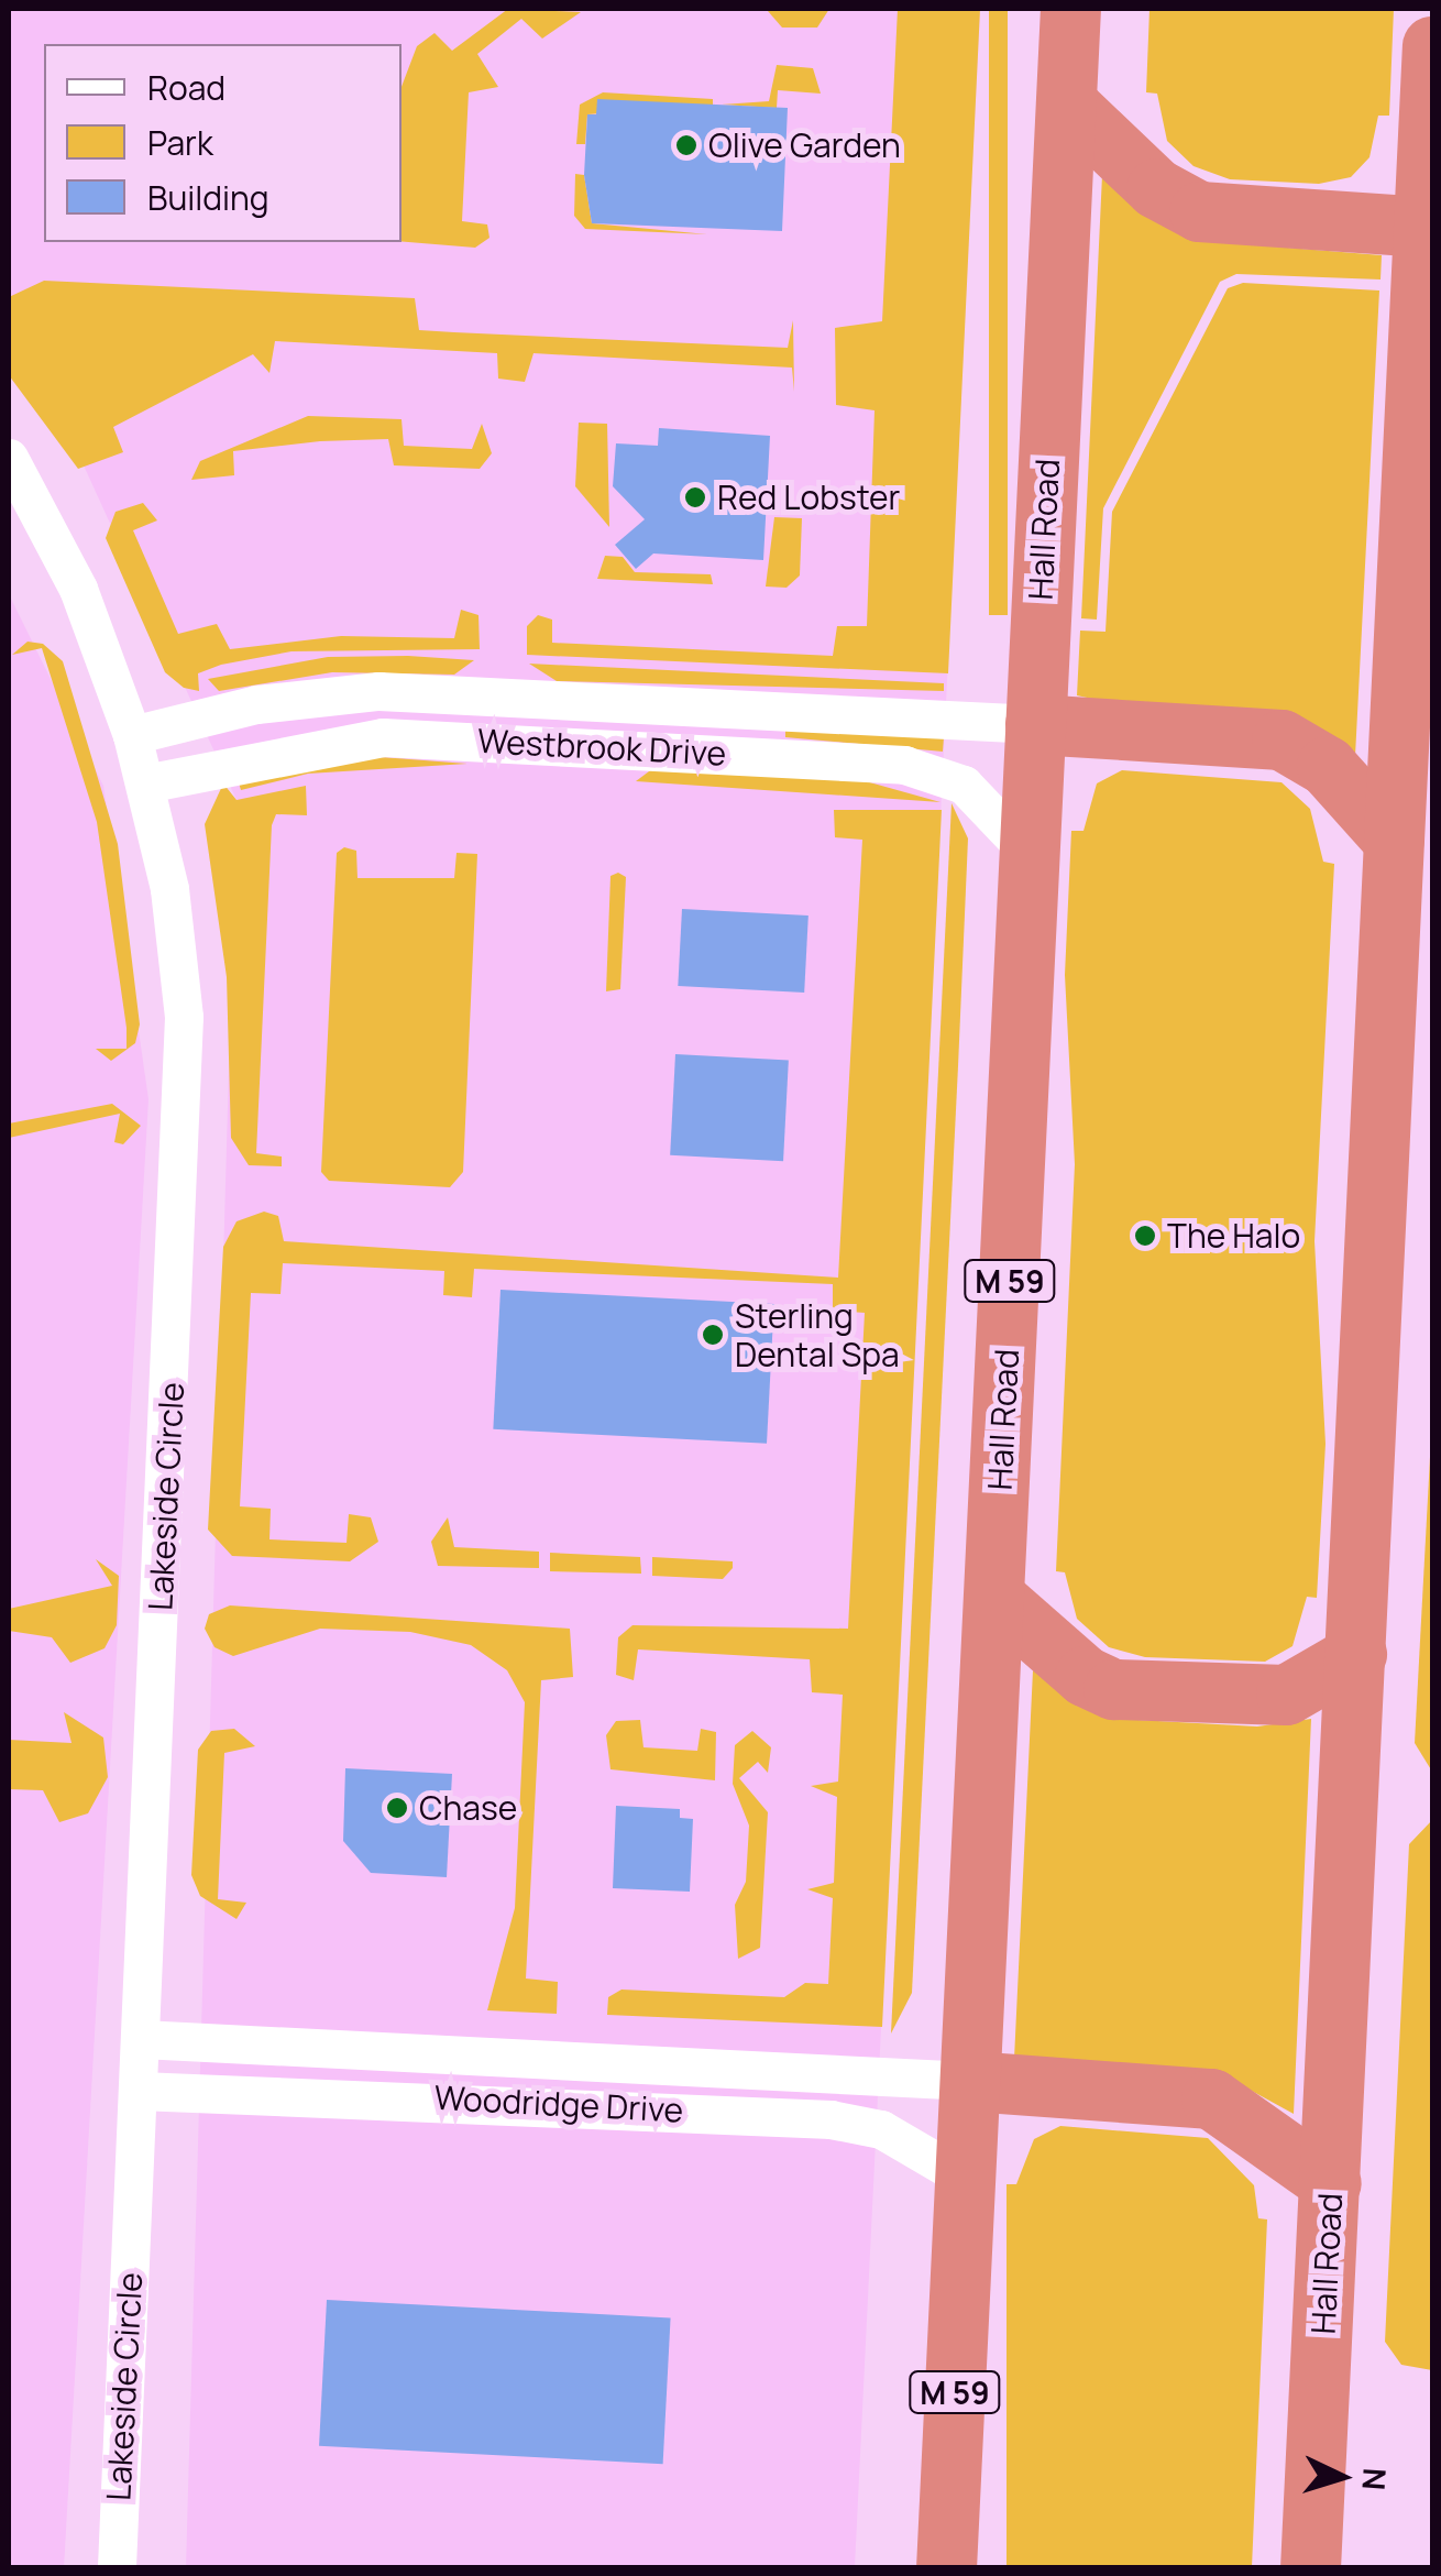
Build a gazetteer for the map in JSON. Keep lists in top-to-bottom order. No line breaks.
{"streets":{"highway":["Hall Road","M 59"],"street":["Westbrook Drive","Lakeside Circle","Woodridge Drive"]},"crossings":[["Hall Road","Westbrook Drive"],["Hall Road","Woodridge Drive"],["Westbrook Drive","Lakeside Circle"],["Lakeside Circle","Woodridge Drive"]],"places":["Olive Garden","Red Lobster","The Halo","Sterling Dental Spa","Chase"],"legend":["Road","Park","Building"],"north":"right"}
